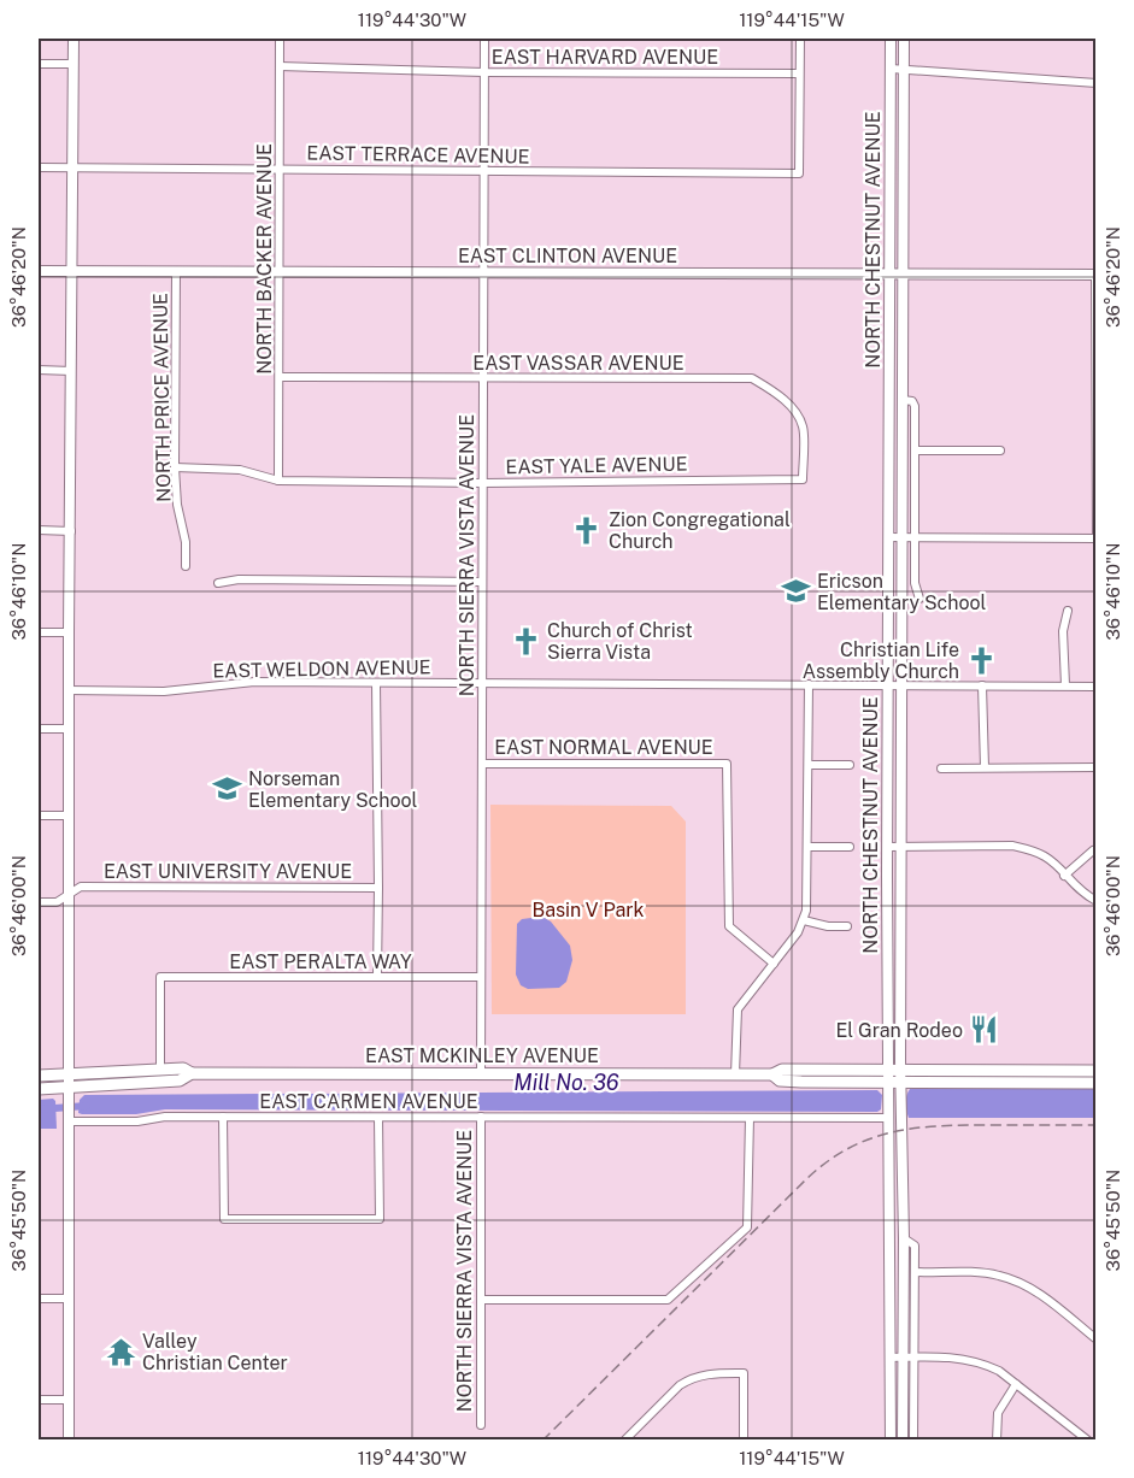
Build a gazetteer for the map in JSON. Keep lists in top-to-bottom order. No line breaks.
{"streets":{"main road":["NORTH CHESTNUT AVENUE","EAST CLINTON AVENUE","EAST MCKINLEY AVENUE"],"street":["EAST HARVARD AVENUE","EAST TERRACE AVENUE","NORTH BACKER AVENUE","EAST VASSAR AVENUE","NORTH PRICE AVENUE","EAST YALE AVENUE","NORTH SIERRA VISTA AVENUE","EAST WELDON AVENUE","EAST NORMAL AVENUE","EAST UNIVERSITY AVENUE","EAST PERALTA WAY","EAST CARMEN AVENUE"]},"crossings":[["EAST HARVARD AVENUE","EAST TERRACE AVENUE"],["EAST HARVARD AVENUE","NORTH BACKER AVENUE"],["EAST HARVARD AVENUE","NORTH SIERRA VISTA AVENUE"],["EAST TERRACE AVENUE","NORTH BACKER AVENUE"],["EAST TERRACE AVENUE","NORTH SIERRA VISTA AVENUE"],["NORTH CHESTNUT AVENUE","EAST CLINTON AVENUE"],["NORTH CHESTNUT AVENUE","EAST WELDON AVENUE"],["NORTH CHESTNUT AVENUE","EAST MCKINLEY AVENUE"],["NORTH CHESTNUT AVENUE","EAST CARMEN AVENUE"],["EAST CLINTON AVENUE","NORTH BACKER AVENUE"],["EAST CLINTON AVENUE","NORTH PRICE AVENUE"],["EAST CLINTON AVENUE","NORTH SIERRA VISTA AVENUE"],["NORTH BACKER AVENUE","EAST VASSAR AVENUE"],["NORTH BACKER AVENUE","EAST YALE AVENUE"],["EAST VASSAR AVENUE","EAST YALE AVENUE"],["EAST VASSAR AVENUE","NORTH SIERRA VISTA AVENUE"],["NORTH PRICE AVENUE","EAST YALE AVENUE"],["EAST YALE AVENUE","NORTH SIERRA VISTA AVENUE"],["NORTH SIERRA VISTA AVENUE","EAST WELDON AVENUE"],["NORTH SIERRA VISTA AVENUE","EAST NORMAL AVENUE"],["NORTH SIERRA VISTA AVENUE","EAST PERALTA WAY"],["NORTH SIERRA VISTA AVENUE","EAST MCKINLEY AVENUE"],["NORTH SIERRA VISTA AVENUE","EAST CARMEN AVENUE"],["EAST PERALTA WAY","EAST MCKINLEY AVENUE"]],"water":["Mill No. 36"],"parks":["Basin V Park"],"places":{"church":["Zion Congregational Church","Church of Christ Sierra Vista","Christian Life Assembly Church"],"school or university":["Ericson Elementary School","Norseman Elementary School"],"restaurant":["El Gran Rodeo"],"temple":["Valley Christian Center"]},"coordinates":["119°44'30\"W","119°44'15\"W","36°46'20\"N","36°46'10\"N","36°46'00\"N","36°45'50\"N"]}
